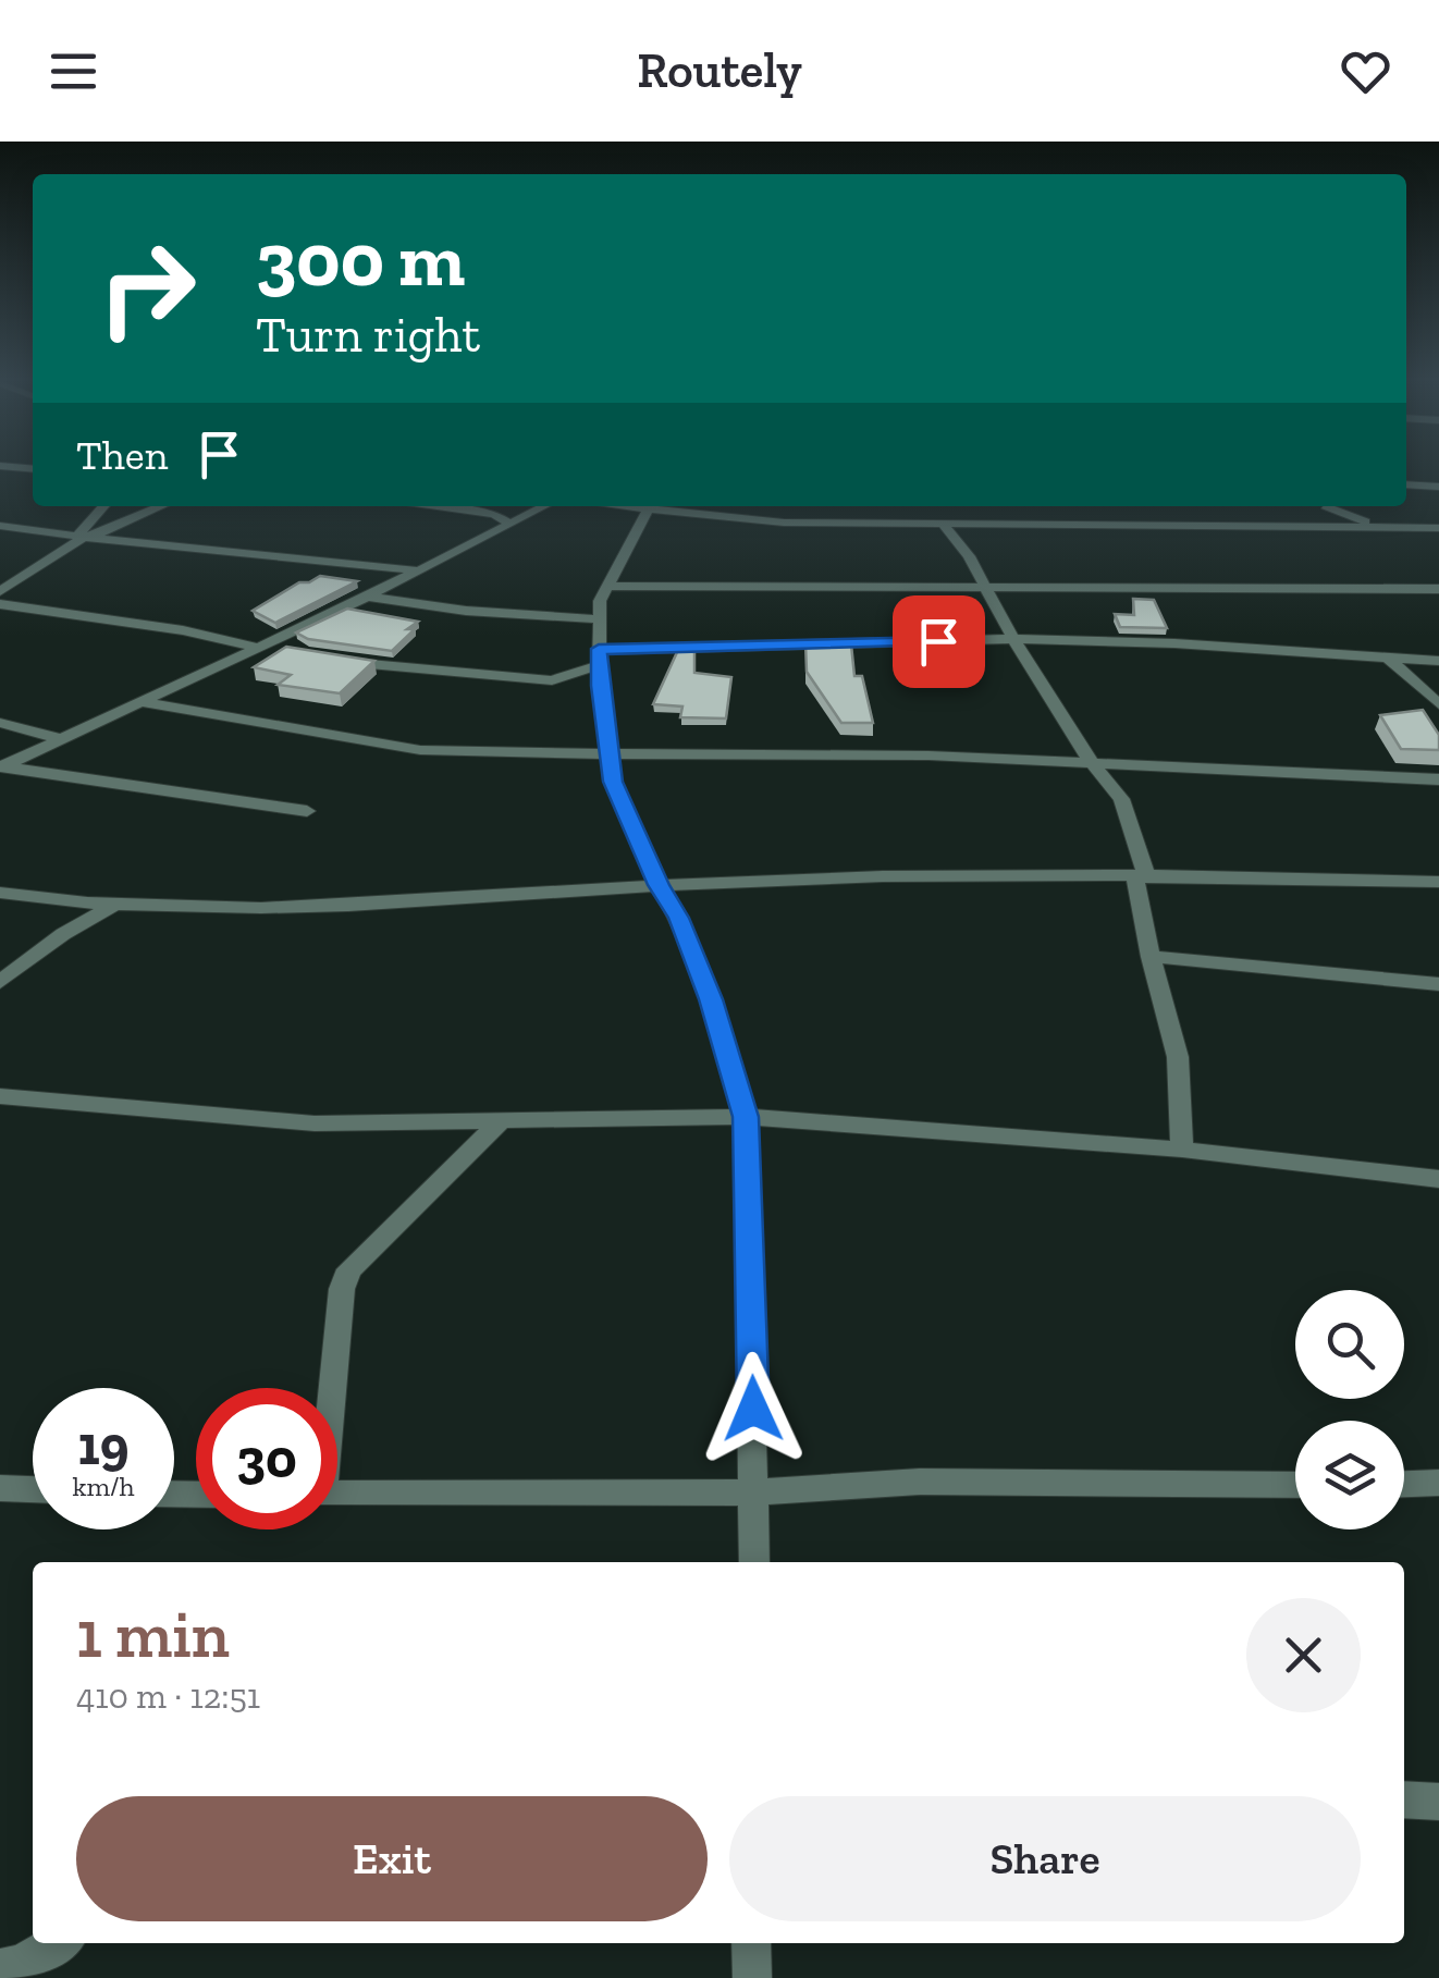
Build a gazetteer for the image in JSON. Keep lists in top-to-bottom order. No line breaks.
{"page":{"header":"Routely","turn":["300 m","Turn right"],"then":"Then","speed":"19 km/h","limit":"30","heading":["1 min","410 m · 12:51"],"buttons":["Exit","Share"]}}
